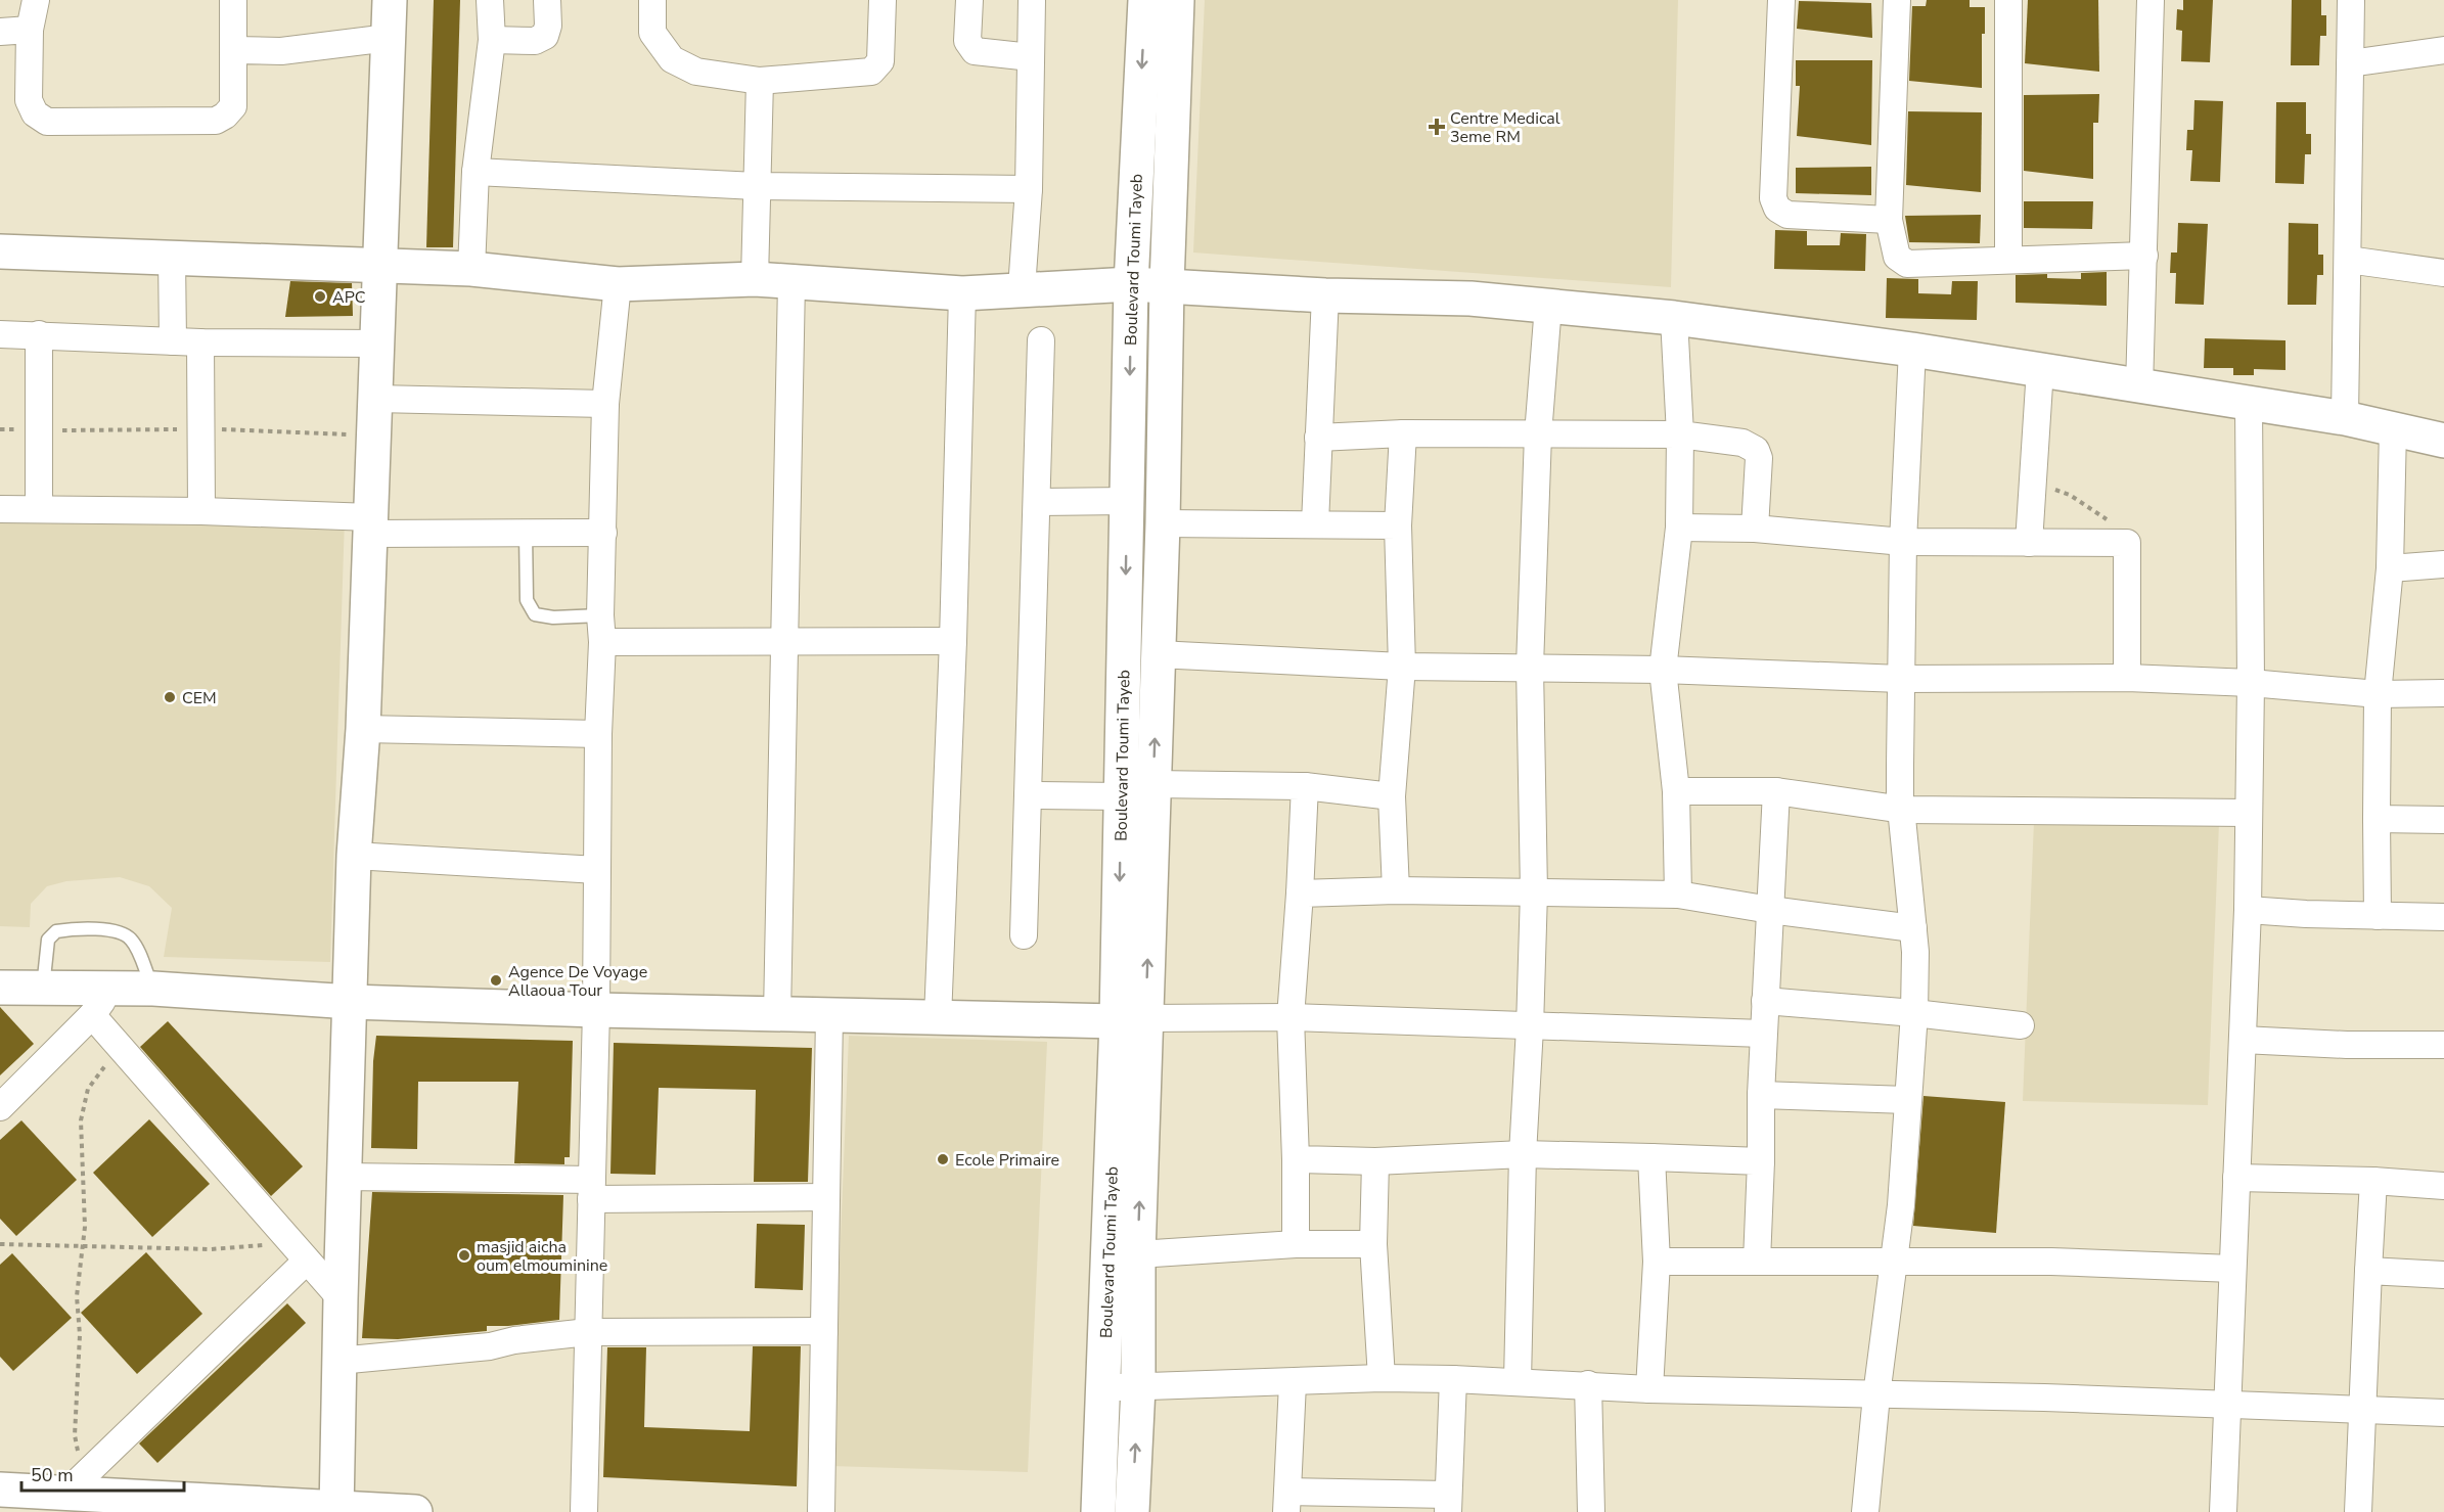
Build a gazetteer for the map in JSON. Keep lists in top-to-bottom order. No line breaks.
{"streets":{"street":["Boulevard Toumi Tayeb"]},"places":{"health":["Centre Medical 3eme RM"],"other":["APC","CEM","Agence De Voyage Allaoua Tour","Ecole Primaire","masjid aicha oum elmouminine"]},"scale_bar":"50 m"}
